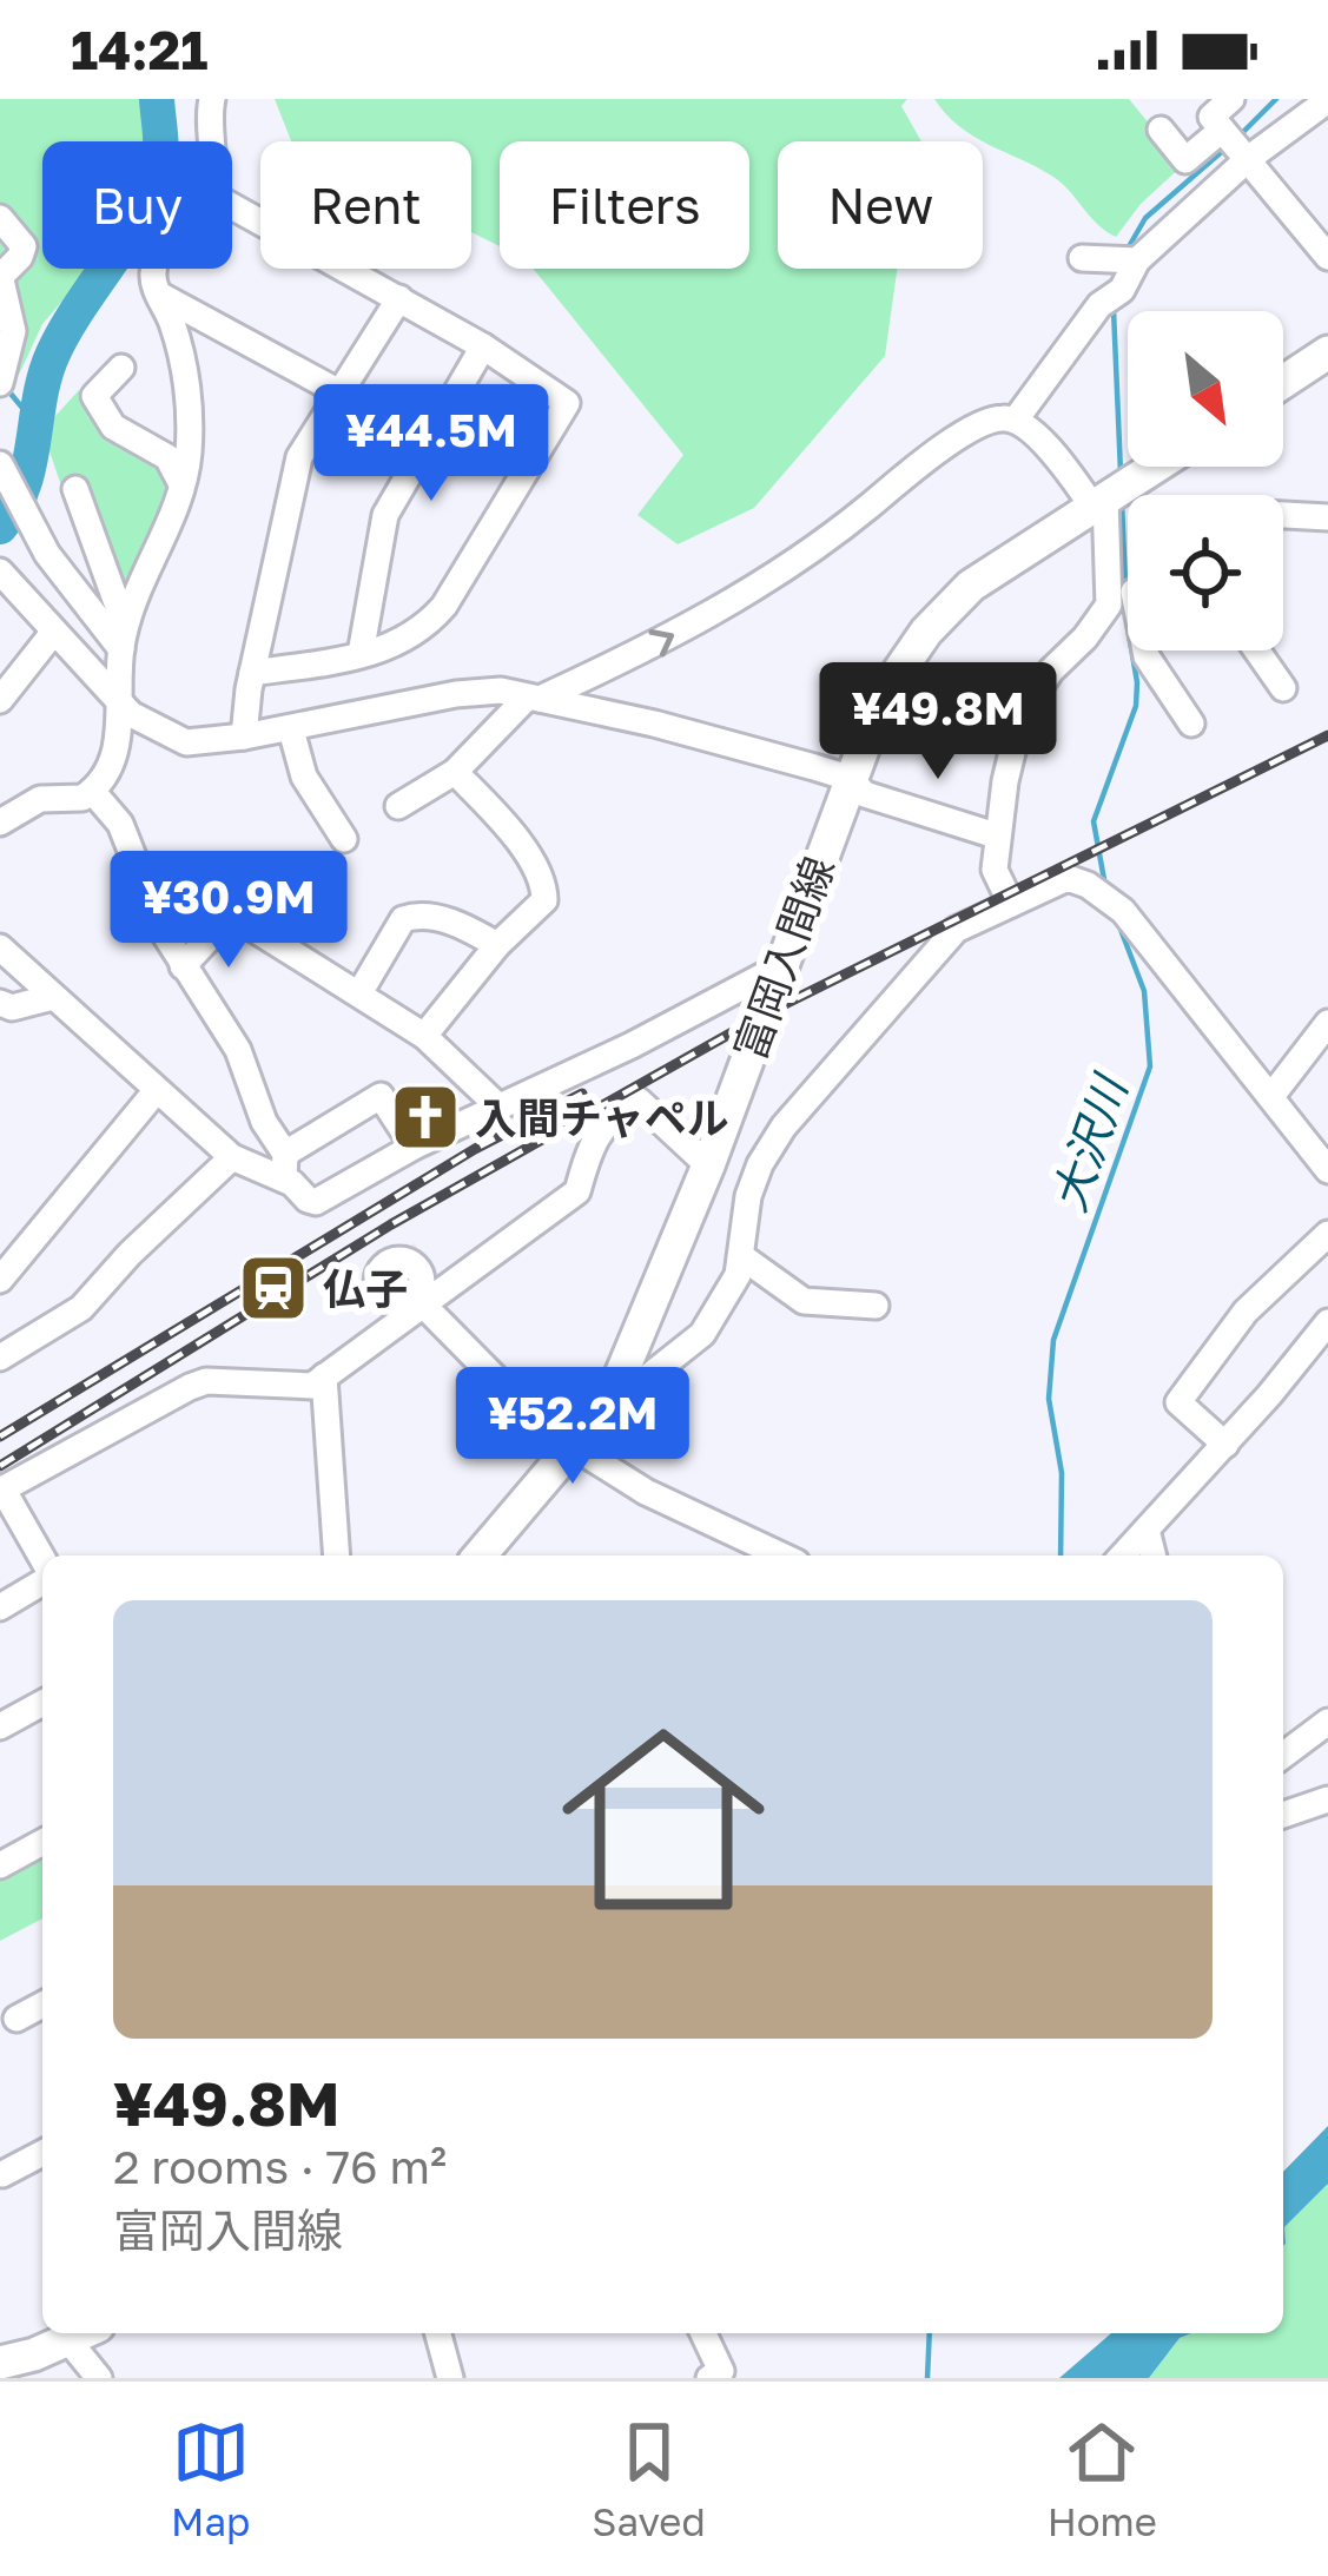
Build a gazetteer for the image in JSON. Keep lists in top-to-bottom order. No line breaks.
{"streets":{"main road":["富岡入間線"]},"water":["大沢川"],"places":{"church":["入間チャペル"],"station":["仏子"]},"north":"bottom right","page":{"status":"14:21","chip":["Buy","Rent","Filters","New"],"price":["¥44.5M","¥49.8M","¥30.9M","¥52.2M"],"list":[{"name":"¥49.8M","note":"2 rooms · 76 m² · 富岡入間線"}],"tabs":["Map","Saved","Home"]}}
